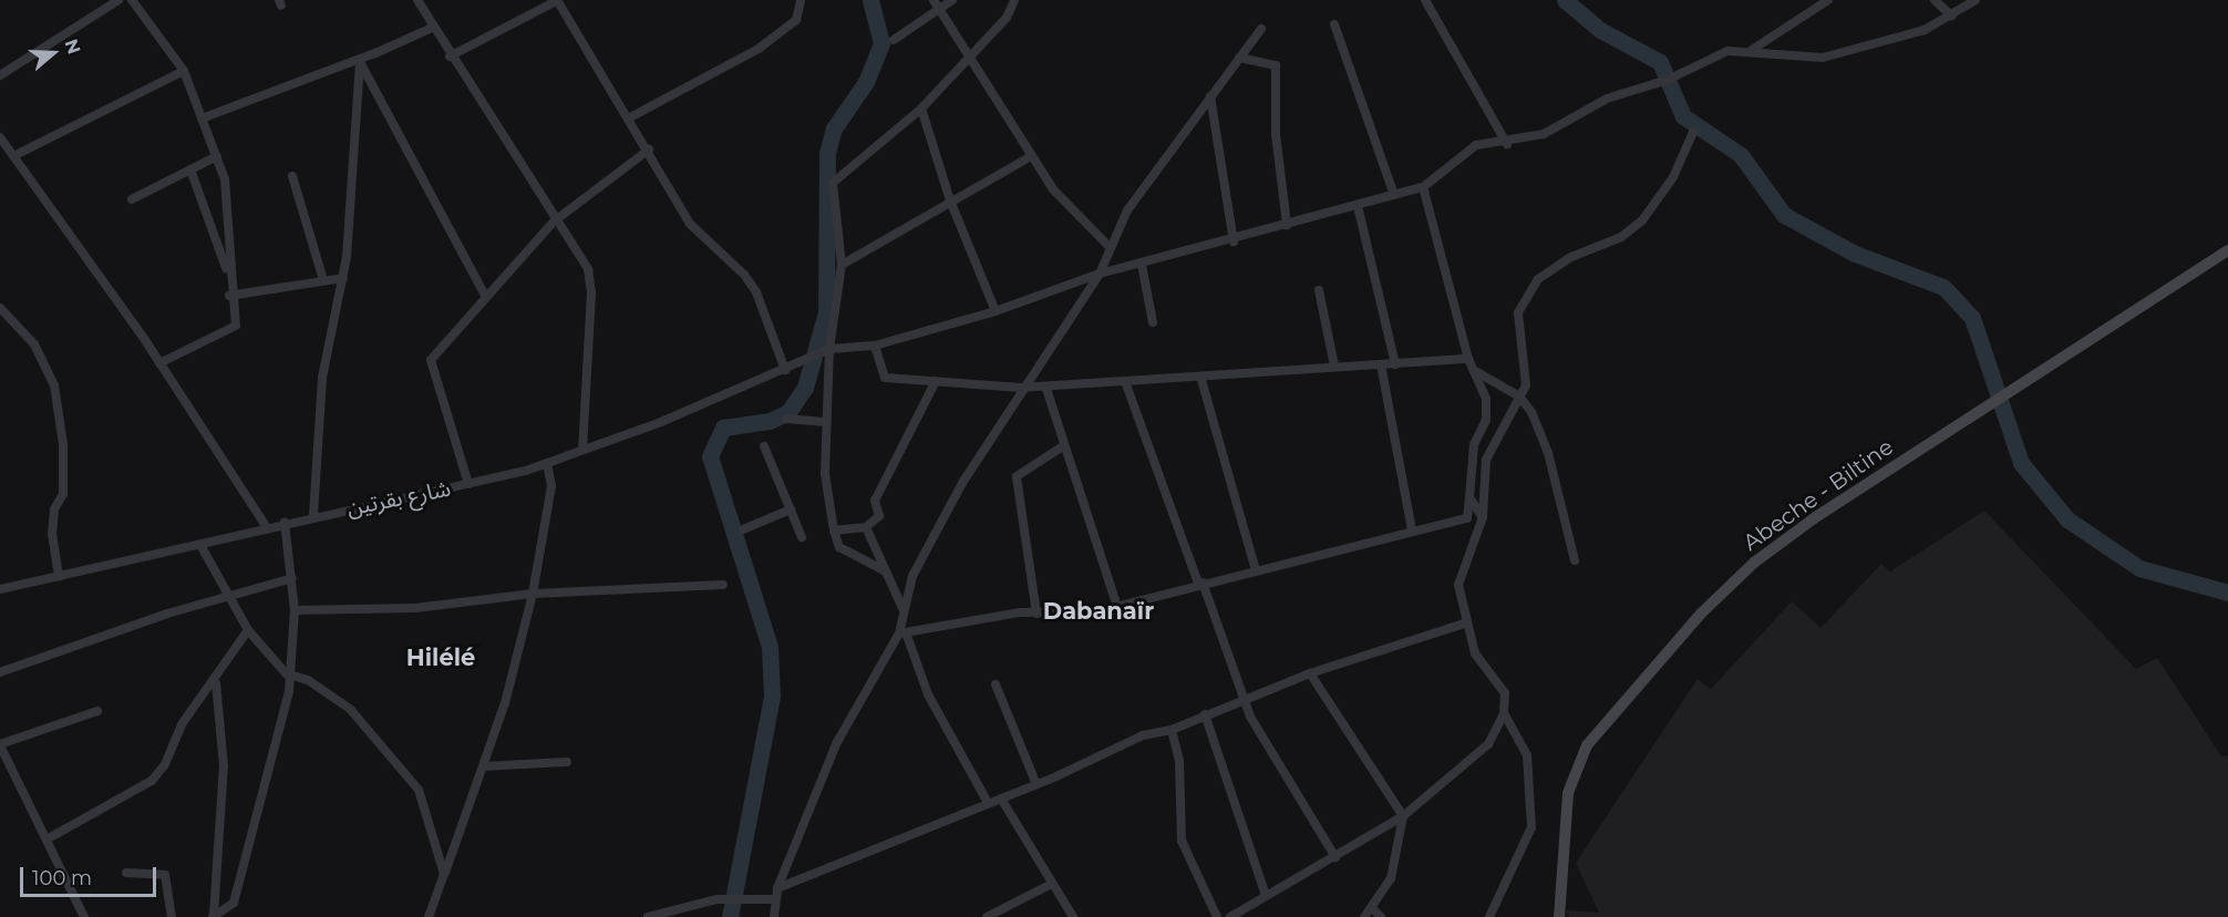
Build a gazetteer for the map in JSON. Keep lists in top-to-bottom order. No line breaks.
{"streets":{"main road":["Abeche - Biltine"],"street":["شارع بقرتين"]},"districts":["Dabanaïr","Hilélé"],"scale_bar":"100 m","north":"right"}
